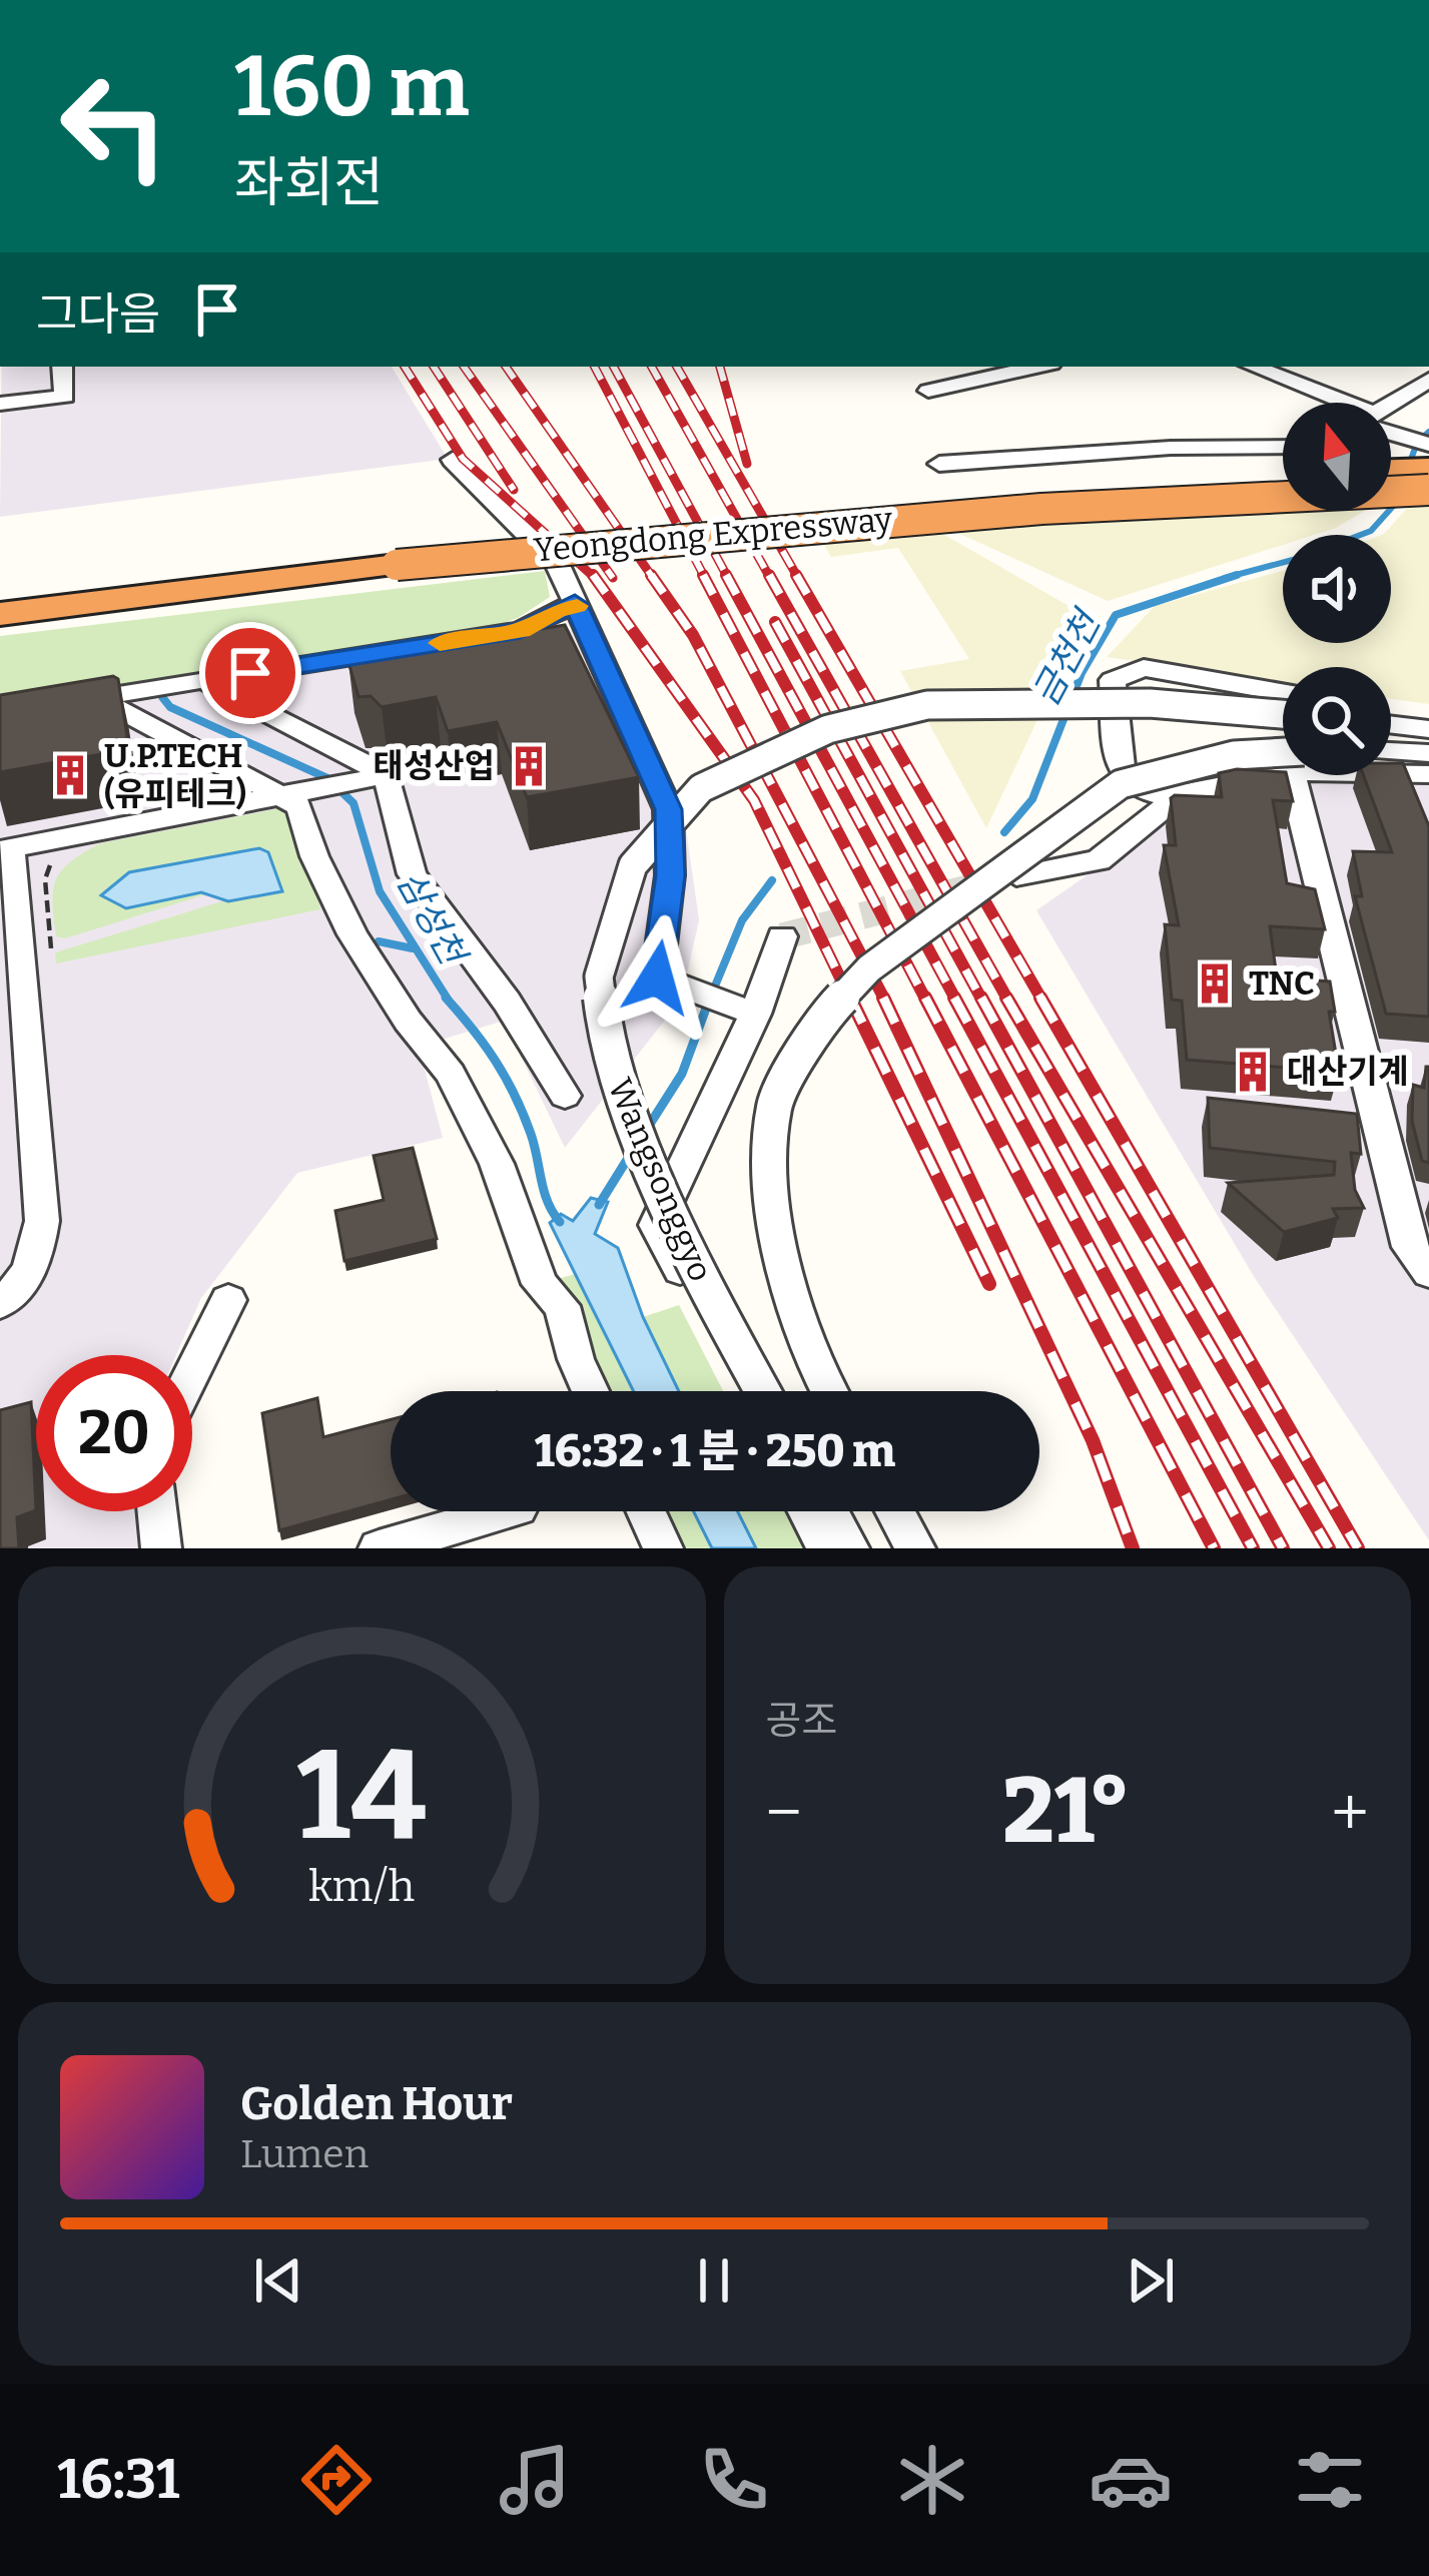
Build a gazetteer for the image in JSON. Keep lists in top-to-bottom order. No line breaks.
{"streets":{"highway":["Yeongdong Expressway"],"street":["Wangsonggyo"]},"water":["금천천","삼성천"],"places":{"building":["태성산업","U.P.TECH (유피테크)","TNC","대산기계"]},"north":"top","page":{"turn":["160 m","좌회전"],"then":"그다음","limit":"20","trip":"16:32 · 1 분 · 250 m","tile":"공조","heat":["−","21°","+"],"song":["Golden Hour","Lumen"],"tabs":"16:31","gauge":["14","km/h"]}}
